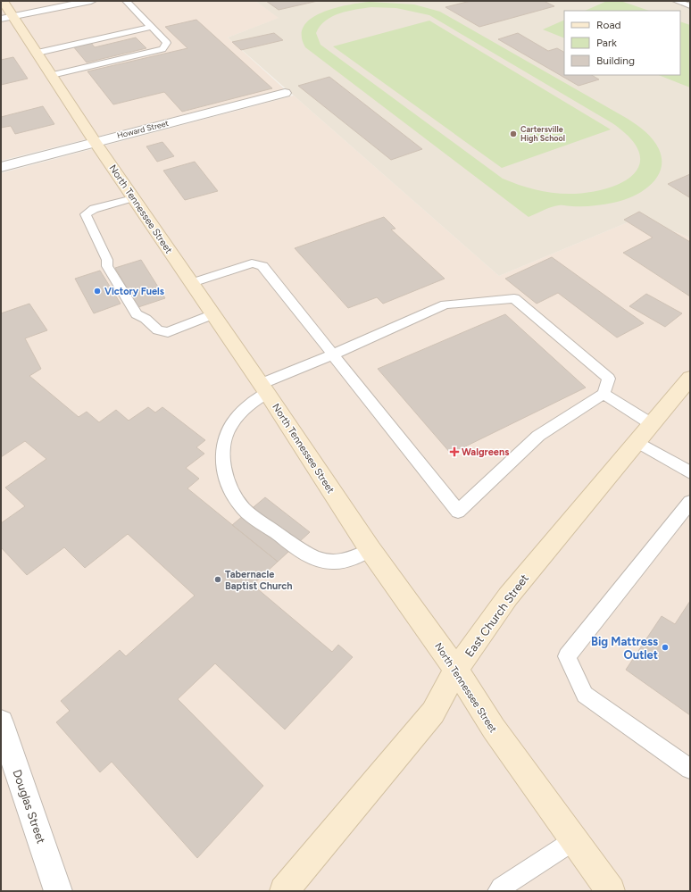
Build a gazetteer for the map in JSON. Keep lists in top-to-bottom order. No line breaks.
{"streets":{"main road":["North Tennessee Street","East Church Street"],"street":["Howard Street","Douglas Street"]},"crossings":[["Howard Street","North Tennessee Street"],["North Tennessee Street","East Church Street"]],"places":{"other":["Cartersville High School","Victory Fuels","Tabernacle Baptist Church","Big Mattress Outlet"],"health":["Walgreens"]},"legend":["Road","Park","Building"]}
